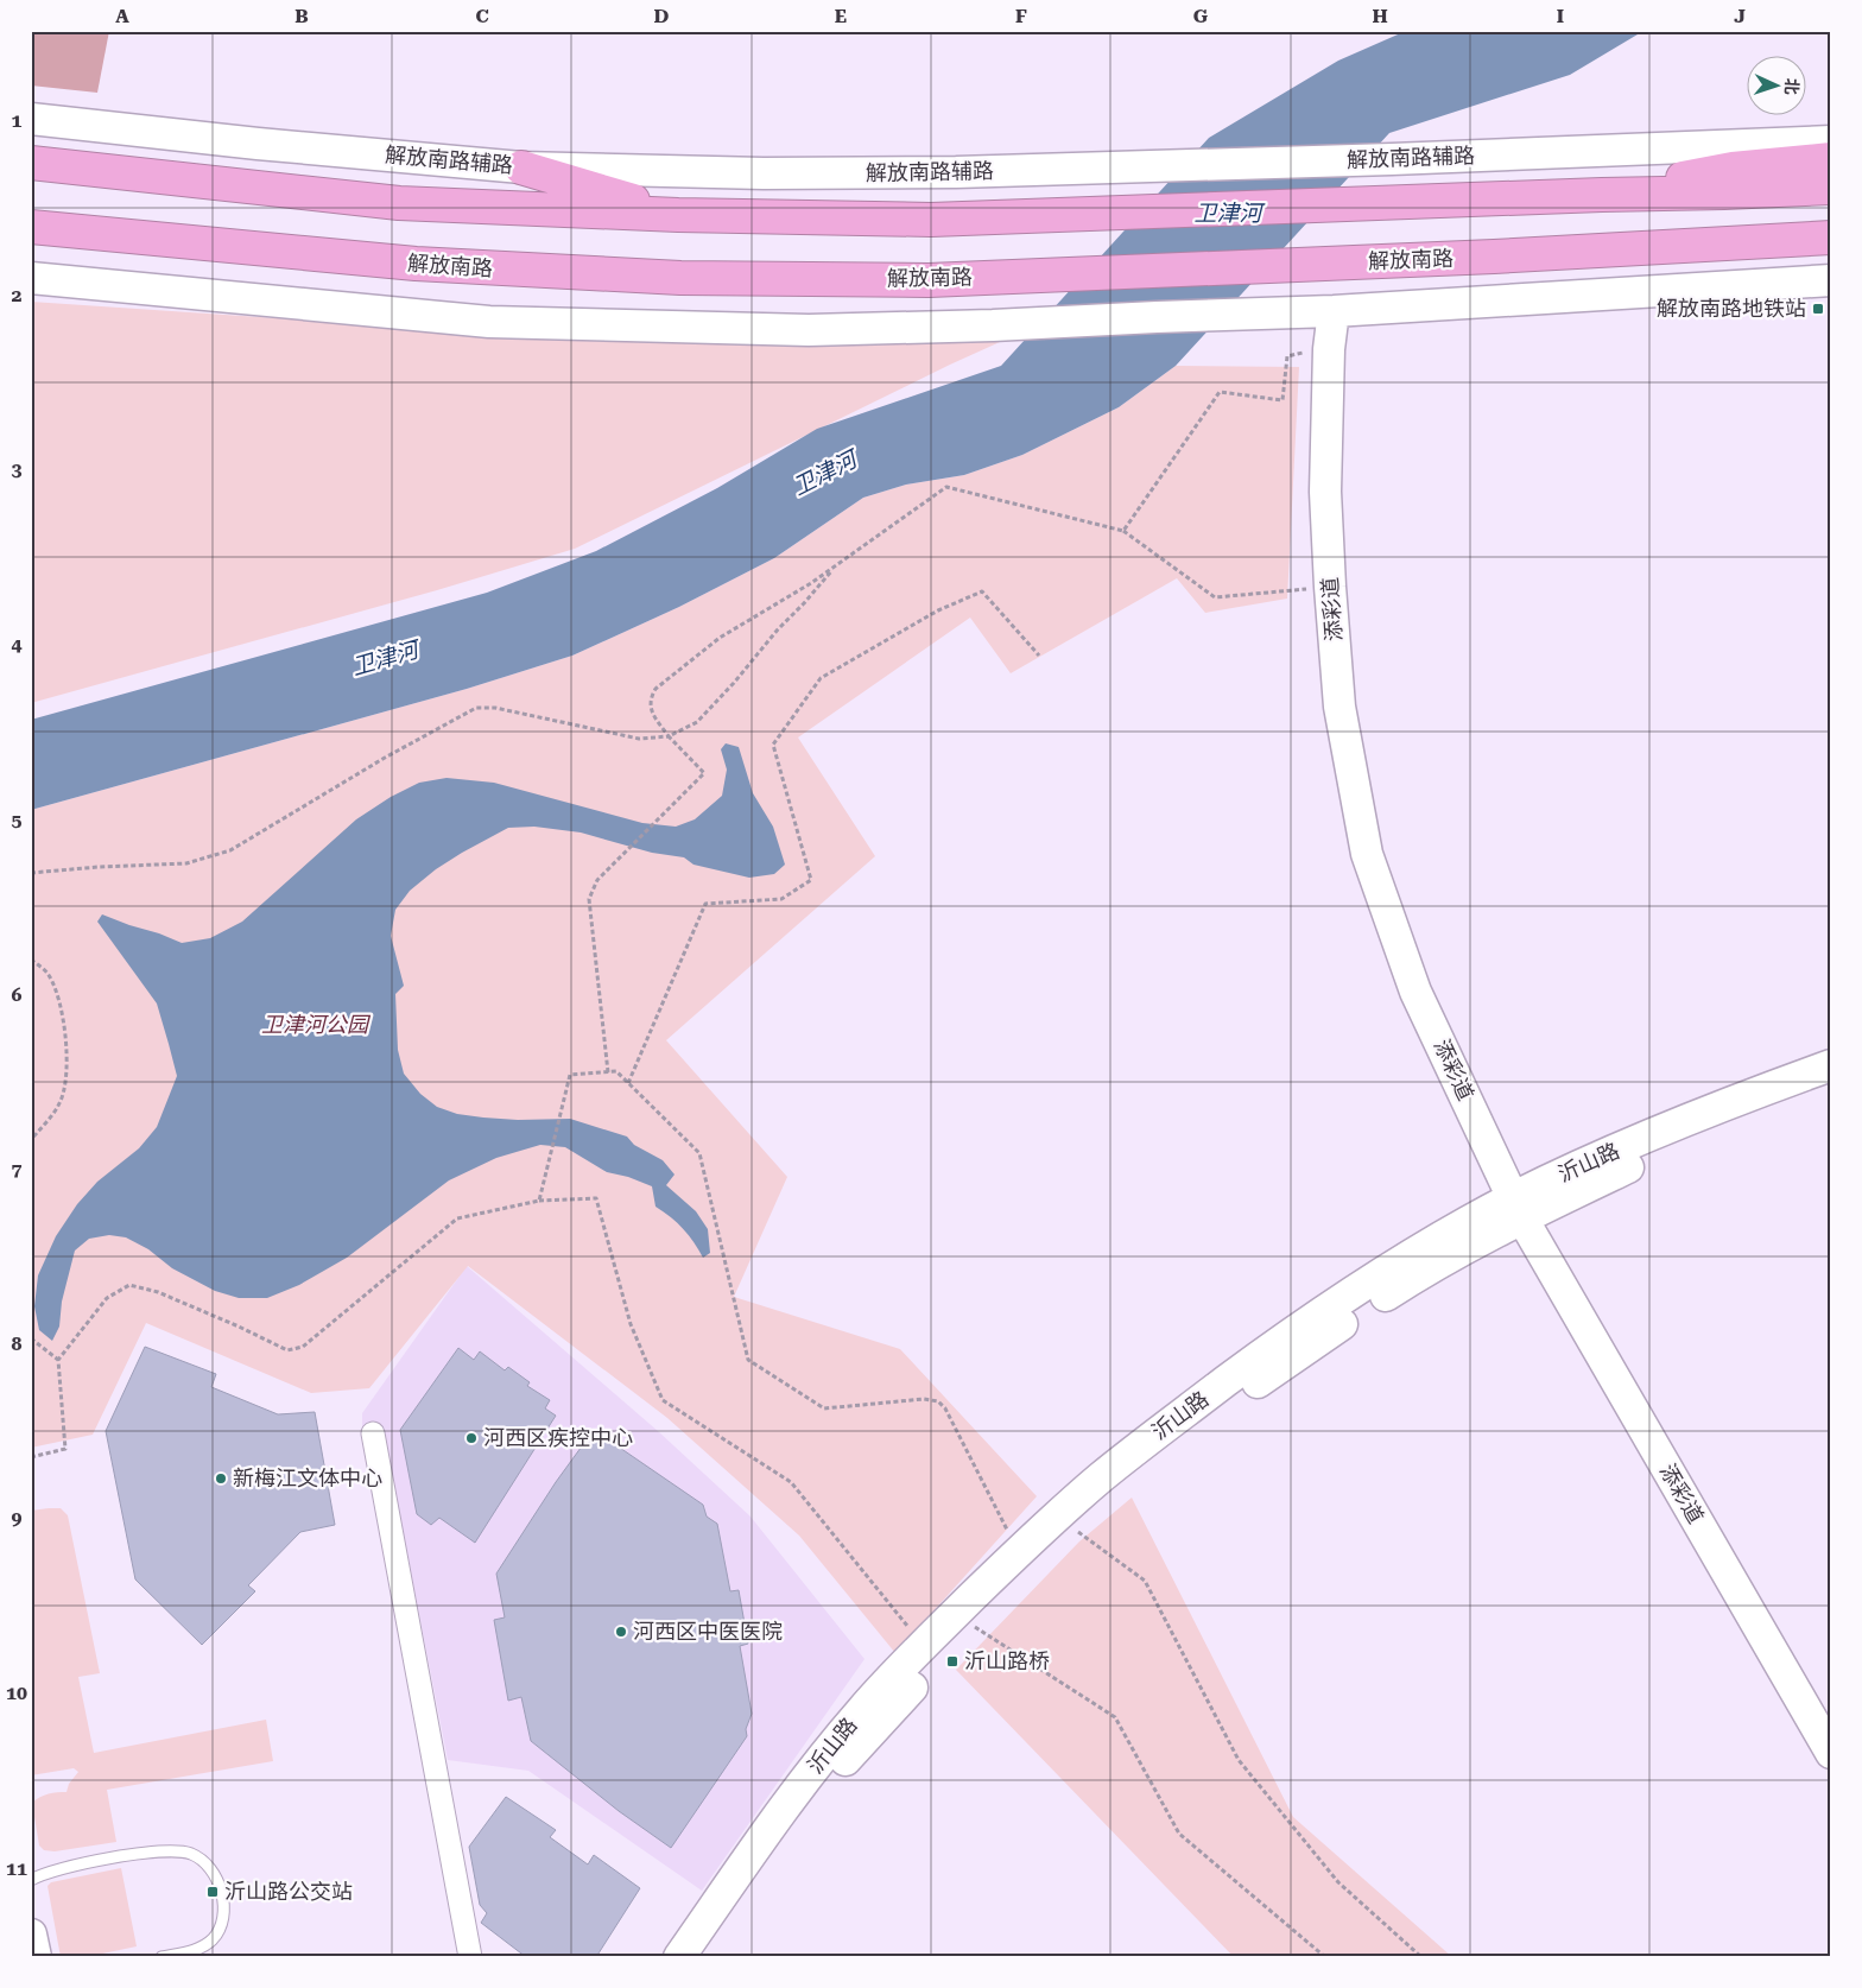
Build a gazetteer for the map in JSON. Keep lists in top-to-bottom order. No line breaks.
{"streets":{"highway":["解放南路"],"street":["解放南路辅路","添彩道","沂山路"]},"crossings":[["添彩道","沂山路"]],"water":["卫津河"],"parks":["卫津河公园"],"places":{"transit":["解放南路地铁站","沂山路桥","沂山路公交站"],"other":["河西区疾控中心","新梅江文体中心","河西区中医医院"]},"north":"right","grid":{"columns":["A","B","C","D","E","F","G","H","I","J"],"rows":["1","2","3","4","5","6","7","8","9","10","11"]}}
